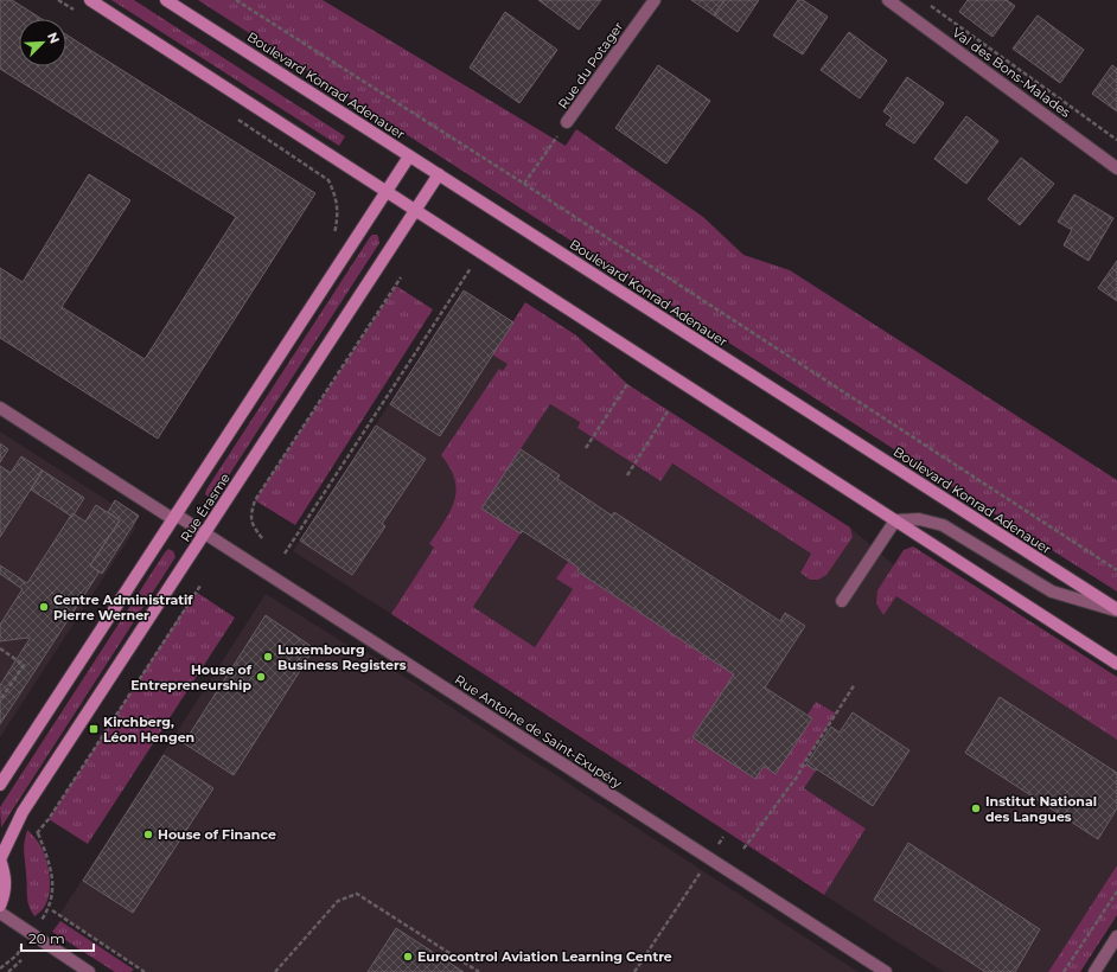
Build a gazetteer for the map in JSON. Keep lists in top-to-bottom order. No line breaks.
{"streets":{"main road":["Boulevard Konrad Adenauer","Rue Érasme"],"street":["Rue du Potager","Val des Bons-Malades","Rue Antoine de Saint-Exupéry"]},"crossings":[["Boulevard Konrad Adenauer","Rue Érasme"],["Rue Érasme","Rue Antoine de Saint-Exupéry"]],"places":{"other":["Centre Administratif Pierre Werner","Luxembourg Business Registers","House of Entrepreneurship","Institut National des Langues","House of Finance","Eurocontrol Aviation Learning Centre"],"transit":["Kirchberg, Léon Hengen"]},"scale_bar":"20 m","north":"top right"}
